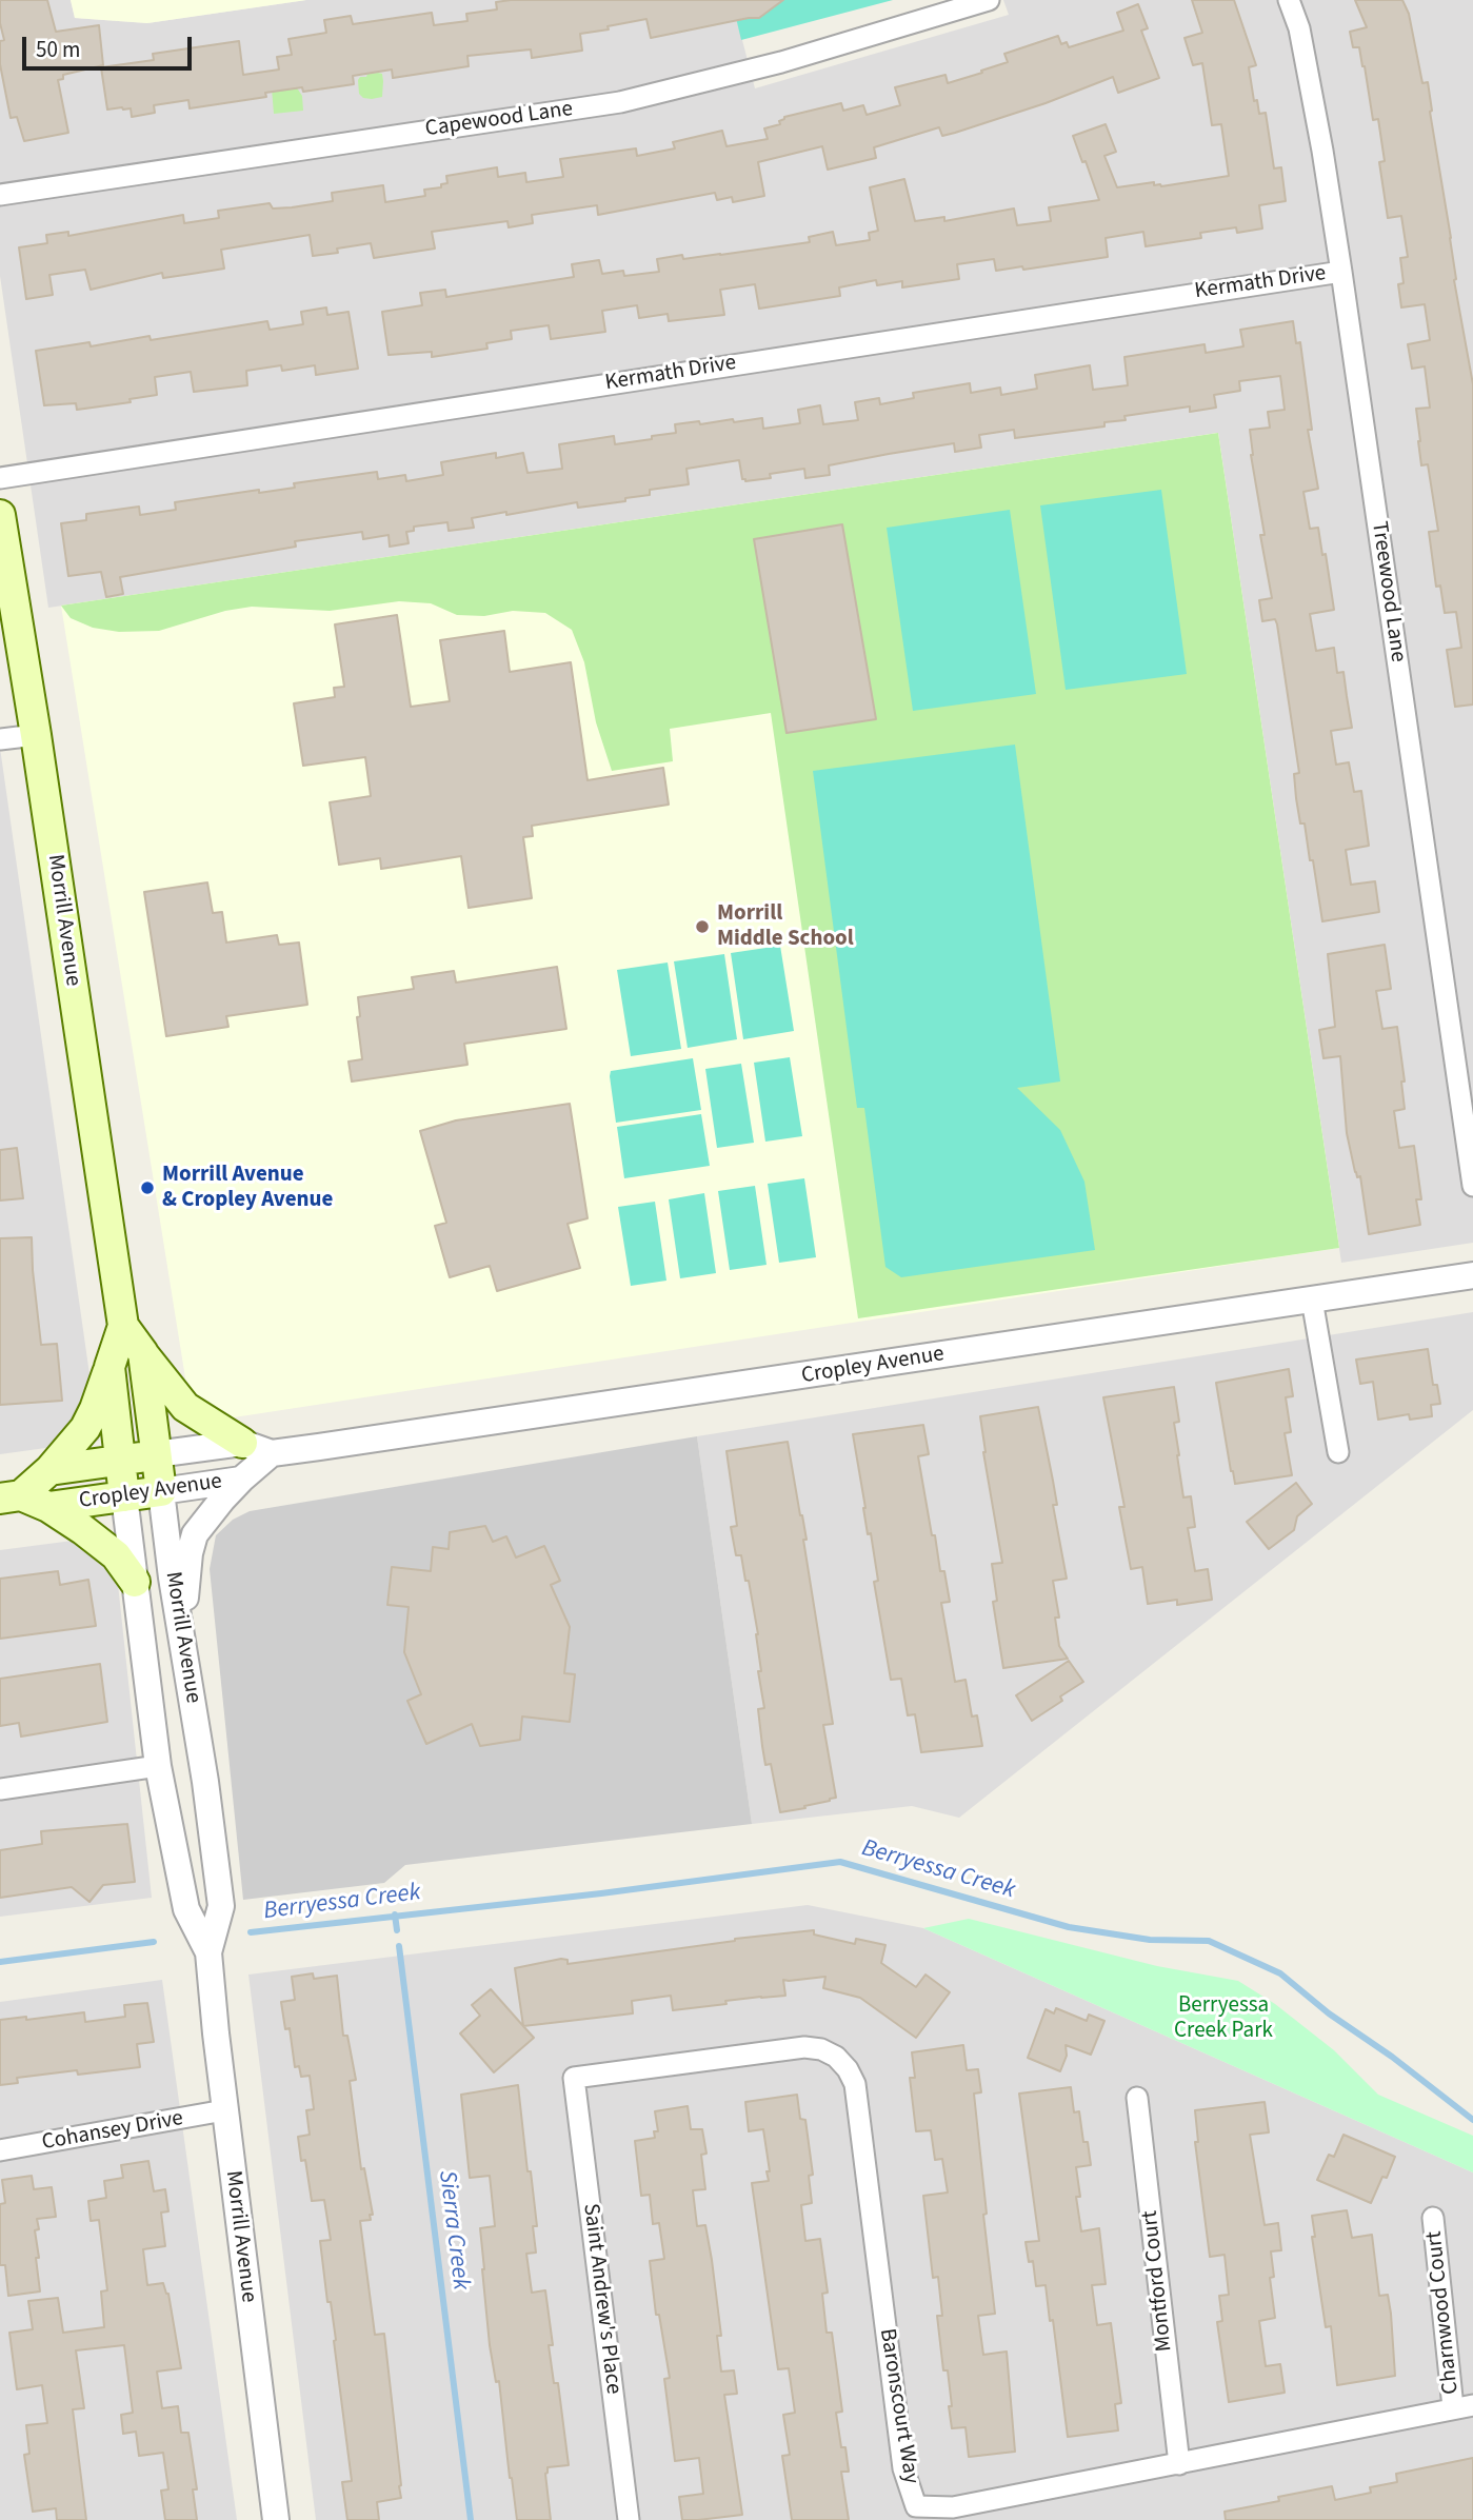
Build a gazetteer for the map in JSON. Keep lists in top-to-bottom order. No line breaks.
{"streets":{"main road":["Morrill Avenue","Cropley Avenue"],"street":["Capewood Lane","Kermath Drive","Treewood Lane","Cohansey Drive","Montford Court","Saint Andrew's Place","Charnwood Court","Baronscourt Way"]},"crossings":[["Kermath Drive","Treewood Lane"],["Morrill Avenue","Cropley Avenue"],["Morrill Avenue","Cohansey Drive"],["Montford Court","Baronscourt Way"],["Saint Andrew's Place","Baronscourt Way"],["Charnwood Court","Baronscourt Way"]],"water":["Berryessa Creek","Sierra Creek"],"parks":["Berryessa Creek Park"],"places":["Morrill Middle School","Morrill Avenue & Cropley Avenue"],"scale_bar":"50 m"}
